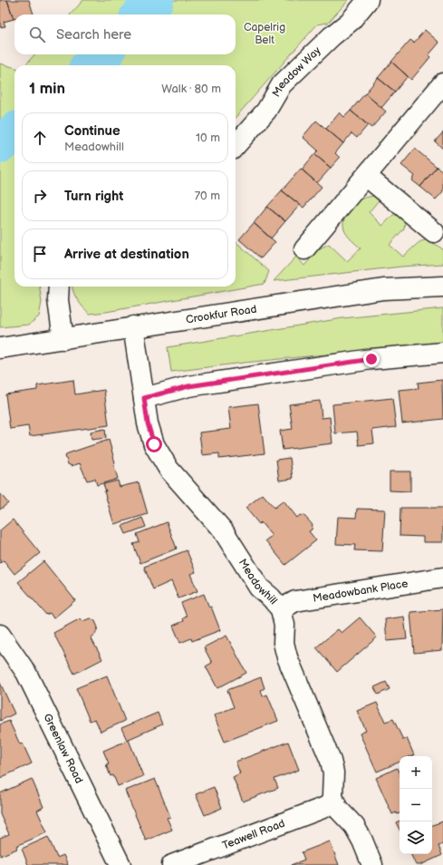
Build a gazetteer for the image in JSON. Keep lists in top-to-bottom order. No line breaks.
{"streets":{"street":["Meadow Way","Crookfur Road","Meadowhill","Meadowbank Place","Greenlaw Road","Teawell Road"]},"crossings":[["Crookfur Road","Meadowhill"],["Meadowhill","Meadowbank Place"],["Meadowhill","Teawell Road"]],"parks":["Capelrig Belt"],"page":{"search":"Search here","heading":["1 min","Walk · 80 m"],"list":[["Continue","Meadowhill","10 m"],["Turn right","70 m"],"Arrive at destination"],"map_buttons":["+","−"]}}
